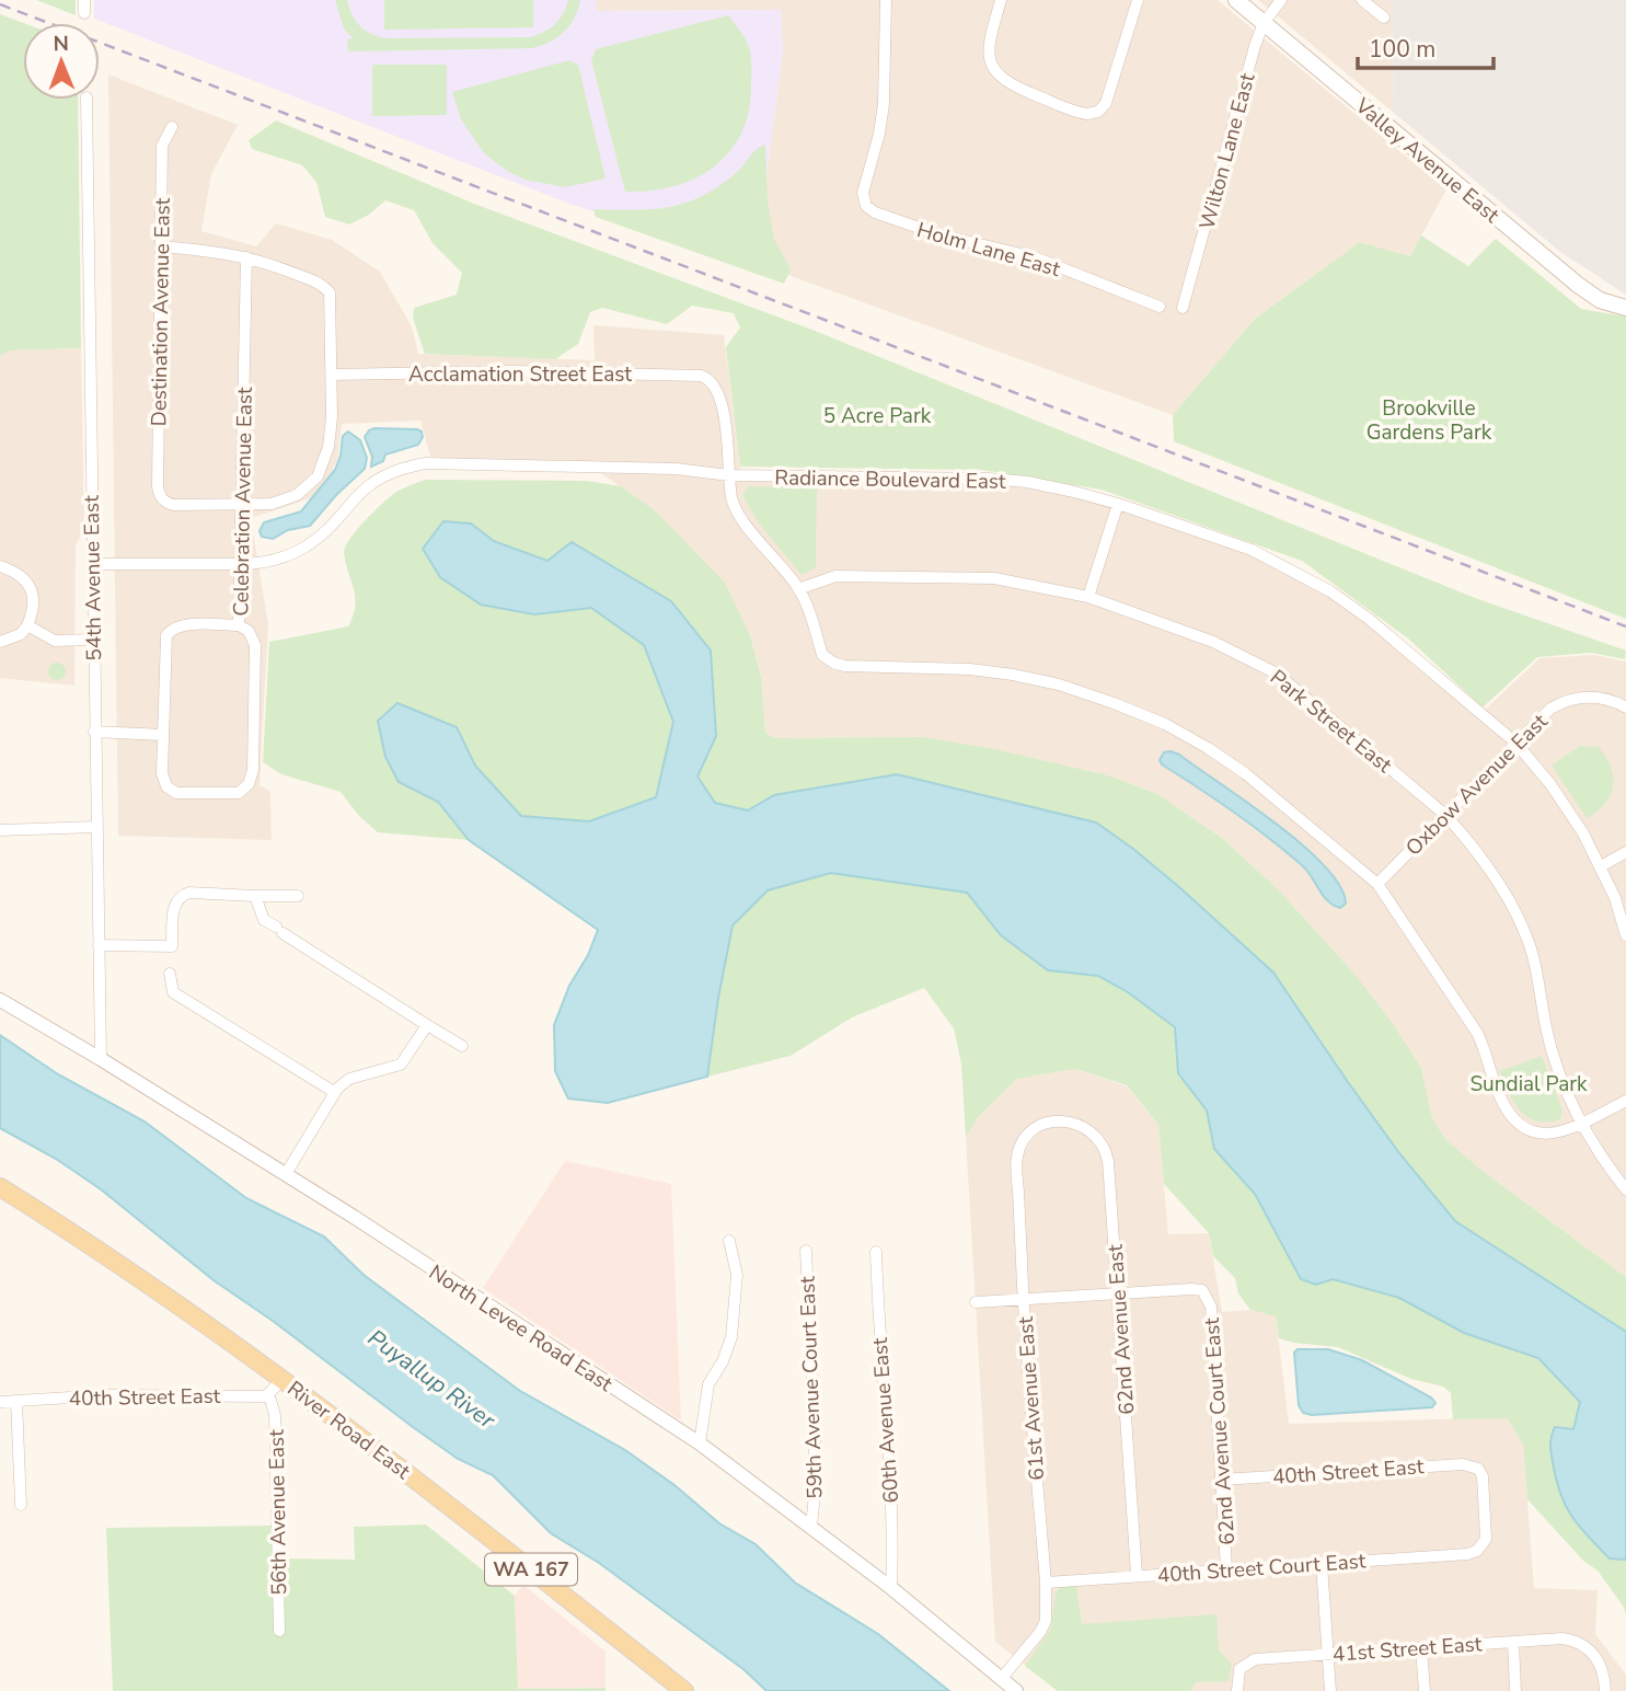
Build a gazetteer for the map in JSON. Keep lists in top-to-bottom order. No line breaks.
{"streets":{"main road":["Valley Avenue East","River Road East","WA 167"],"street":["Wilton Lane East","Holm Lane East","Destination Avenue East","Acclamation Street East","Radiance Boulevard East","Celebration Avenue East","54th Avenue East","Park Street East","Oxbow Avenue East","North Levee Road East","62nd Avenue East","59th Avenue Court East","40th Street East","61st Avenue East","60th Avenue East","62nd Avenue Court East","56th Avenue East","40th Street Court East","41st Street East"]},"crossings":[["Wilton Lane East","Valley Avenue East"],["Destination Avenue East","Celebration Avenue East"],["Acclamation Street East","Radiance Boulevard East"],["Radiance Boulevard East","Celebration Avenue East"],["Radiance Boulevard East","54th Avenue East"],["Radiance Boulevard East","Oxbow Avenue East"],["54th Avenue East","North Levee Road East"],["Park Street East","Oxbow Avenue East"],["North Levee Road East","59th Avenue Court East"],["North Levee Road East","61st Avenue East"],["North Levee Road East","60th Avenue East"],["62nd Avenue East","61st Avenue East"],["62nd Avenue East","62nd Avenue Court East"],["62nd Avenue East","40th Street Court East"],["40th Street East","62nd Avenue Court East"],["40th Street East","56th Avenue East"],["40th Street East","40th Street Court East"],["61st Avenue East","40th Street Court East"],["62nd Avenue Court East","40th Street Court East"]],"water":["Puyallup River"],"parks":["Brookville Gardens Park","5 Acre Park","Sundial Park"],"scale_bar":"100 m","north":"top"}
